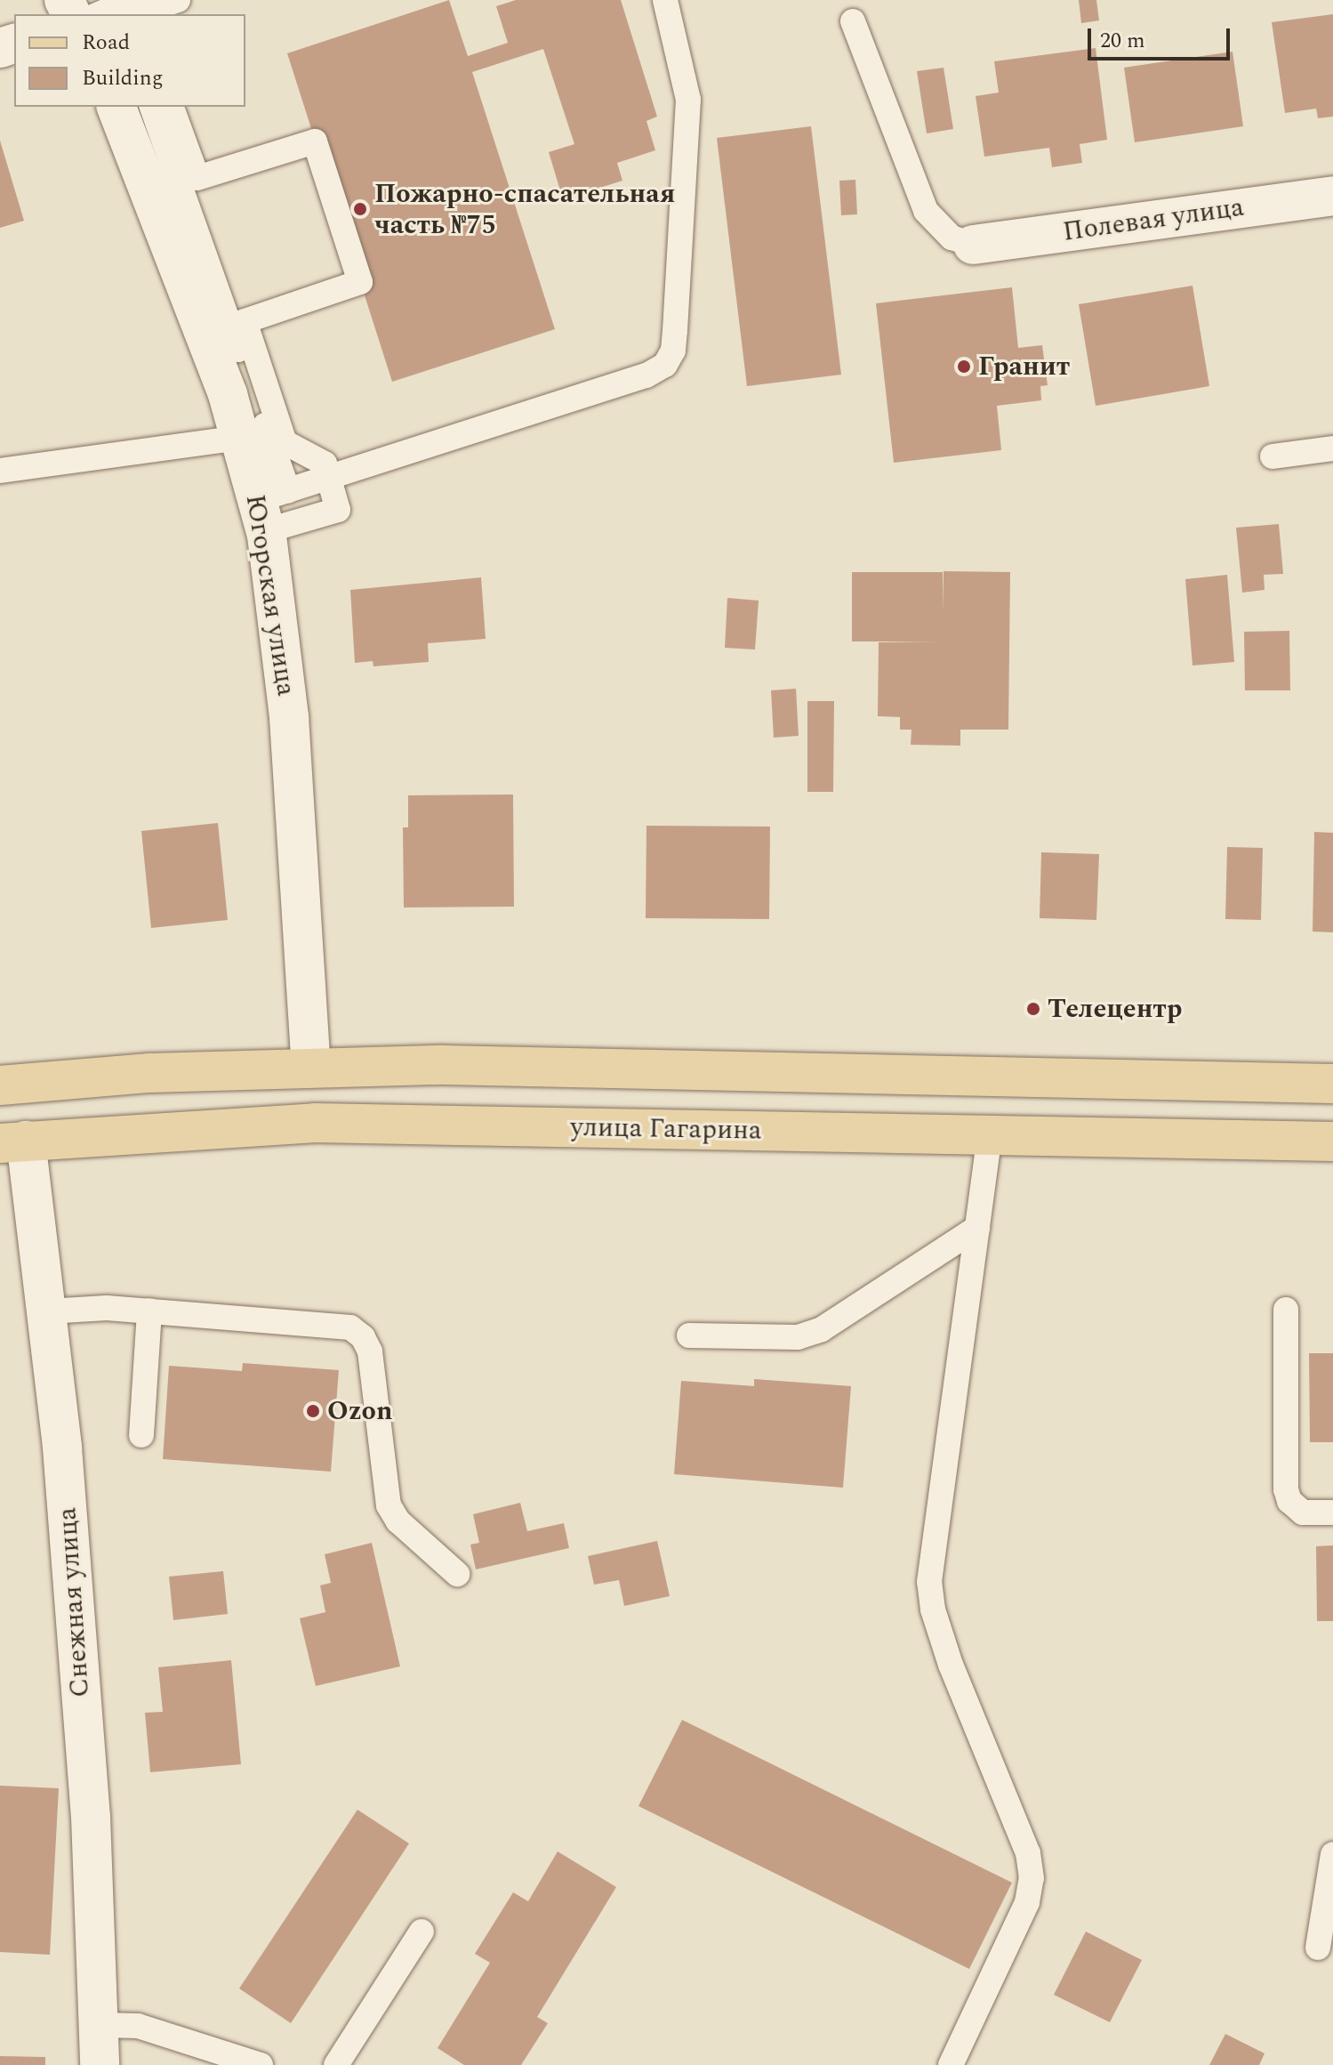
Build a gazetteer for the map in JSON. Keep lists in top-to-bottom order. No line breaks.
{"streets":{"main road":["улица Гагарина"],"street":["Полевая улица","Югорская улица","Снежная улица"]},"crossings":[["улица Гагарина","Снежная улица"]],"places":["Пожарно-спасательная часть №75","Гранит","Телецентр","Ozon"],"legend":["Road","Building"],"scale_bar":"20 m"}
